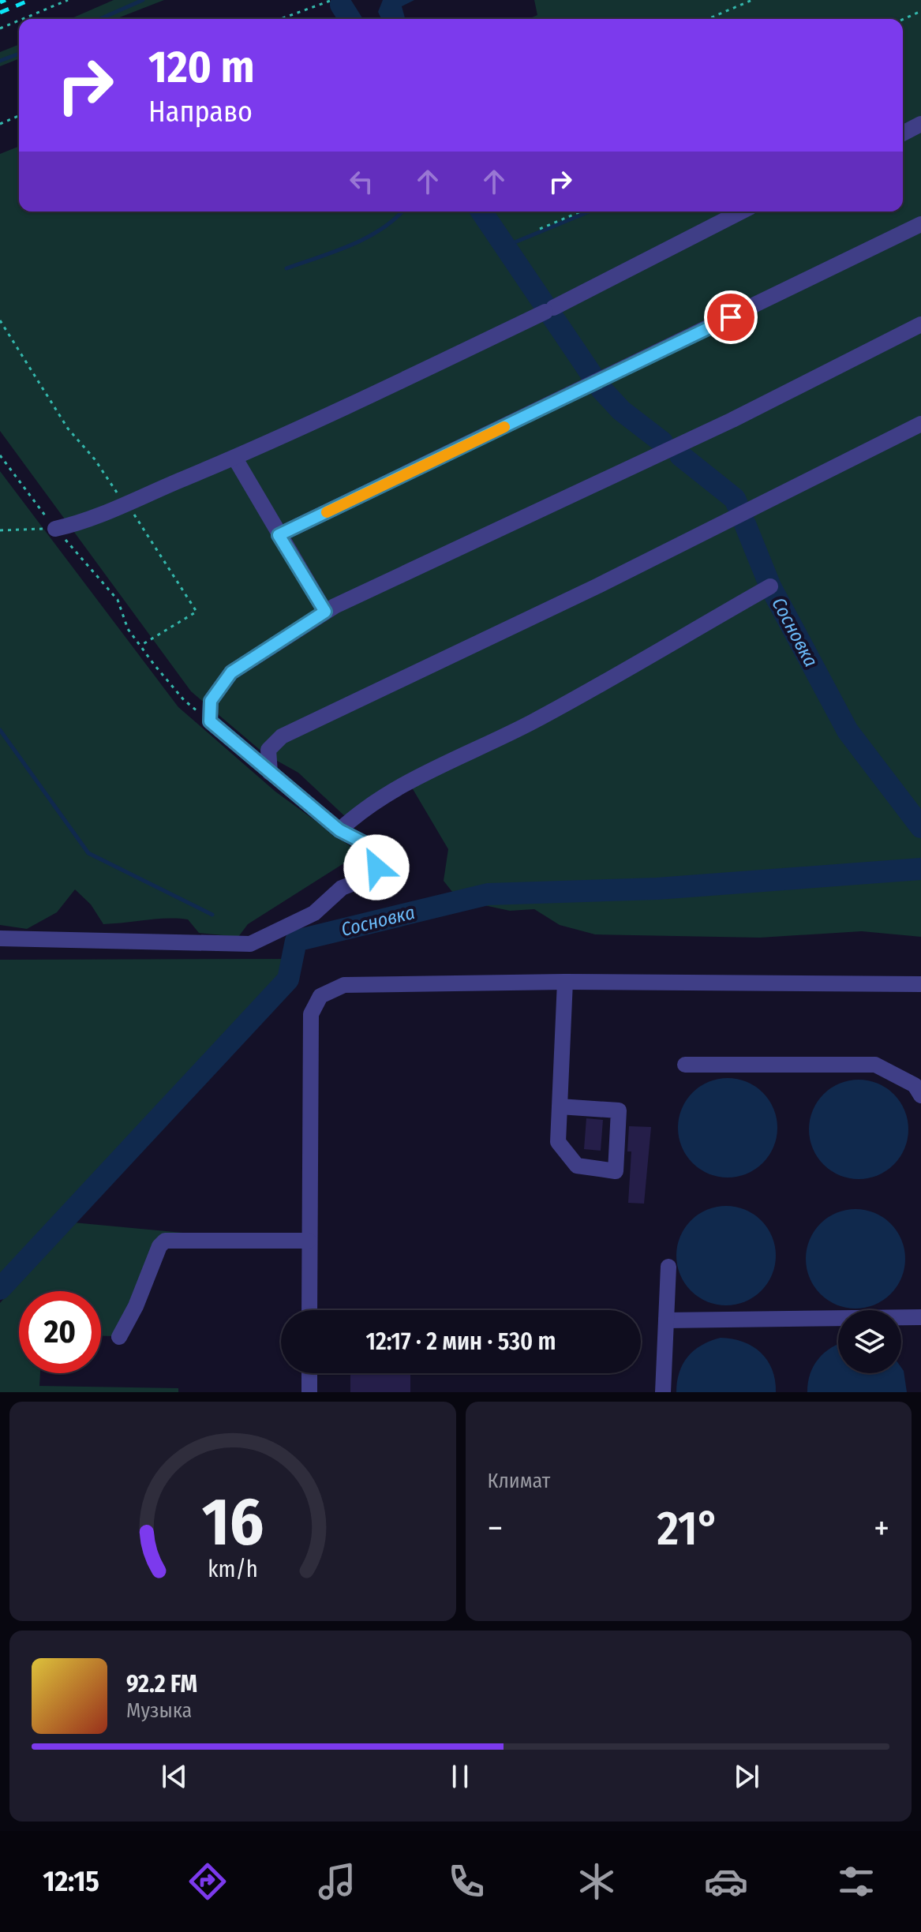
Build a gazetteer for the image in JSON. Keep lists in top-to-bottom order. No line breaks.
{"water":["Сосновка"],"page":{"turn":["120 m","Направо"],"limit":"20","trip":"12:17 · 2 мин · 530 m","tile":"Климат","heat":["−","21°","+"],"song":["92.2 FM","Музыка"],"tabs":"12:15","gauge":["16","km/h"]}}
